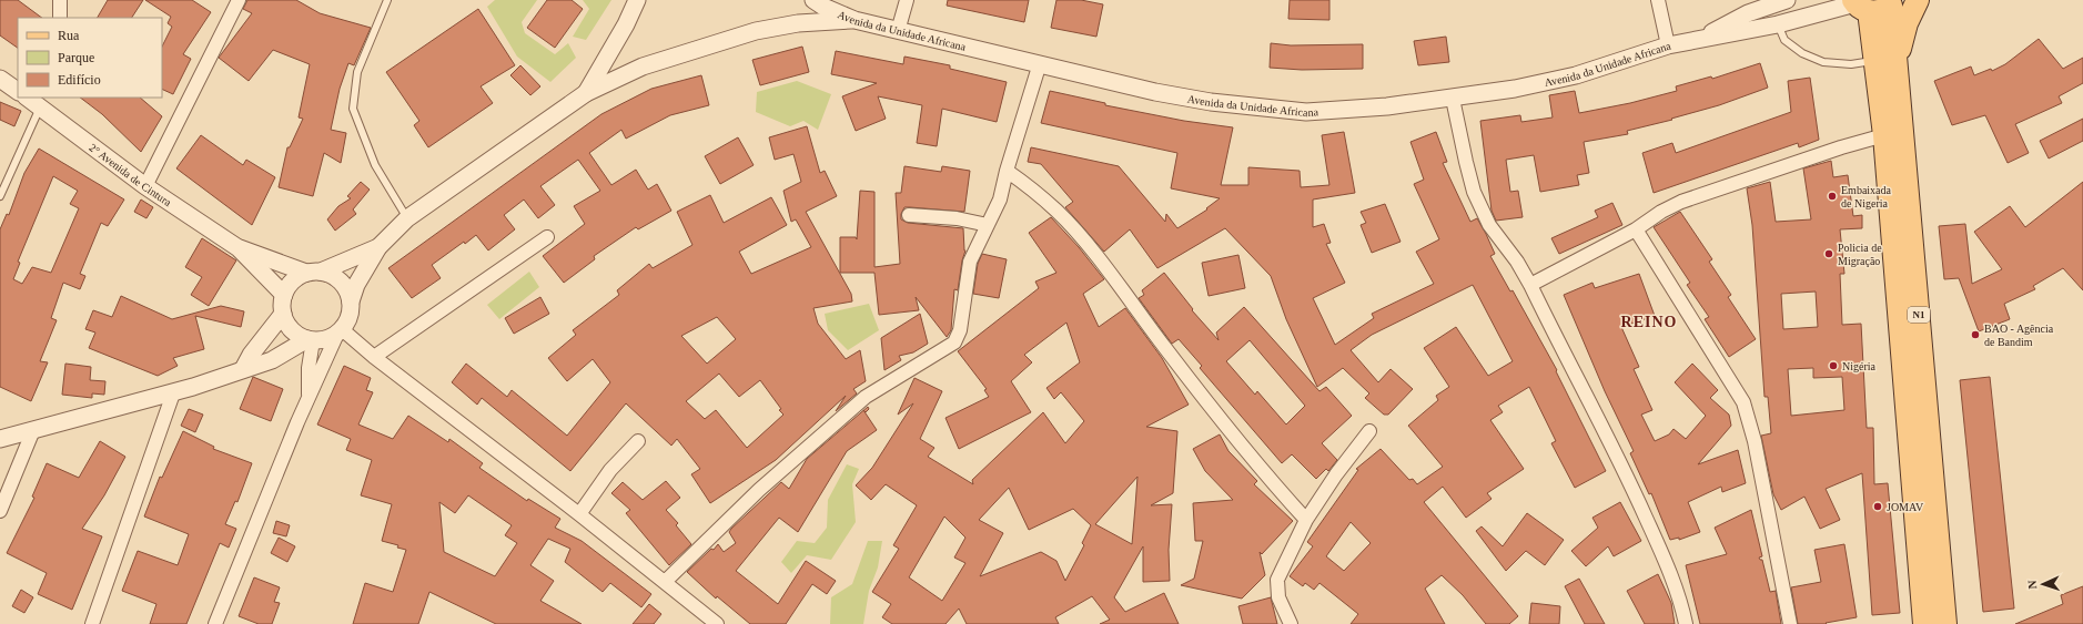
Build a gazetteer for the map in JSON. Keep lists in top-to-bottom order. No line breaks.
{"streets":{"main road":["N1"],"street":["Avenida da Unidade Africana","2° Avenida de Cintura"]},"crossings":[["Avenida da Unidade Africana","N1"]],"districts":["REINO"],"places":["Embaixada de Nigeria","Policia de Migração","BAO - Agência de Bandim","Nigéria","JOMAV"],"legend":["Rua","Parque","Edifício"],"north":"left"}
